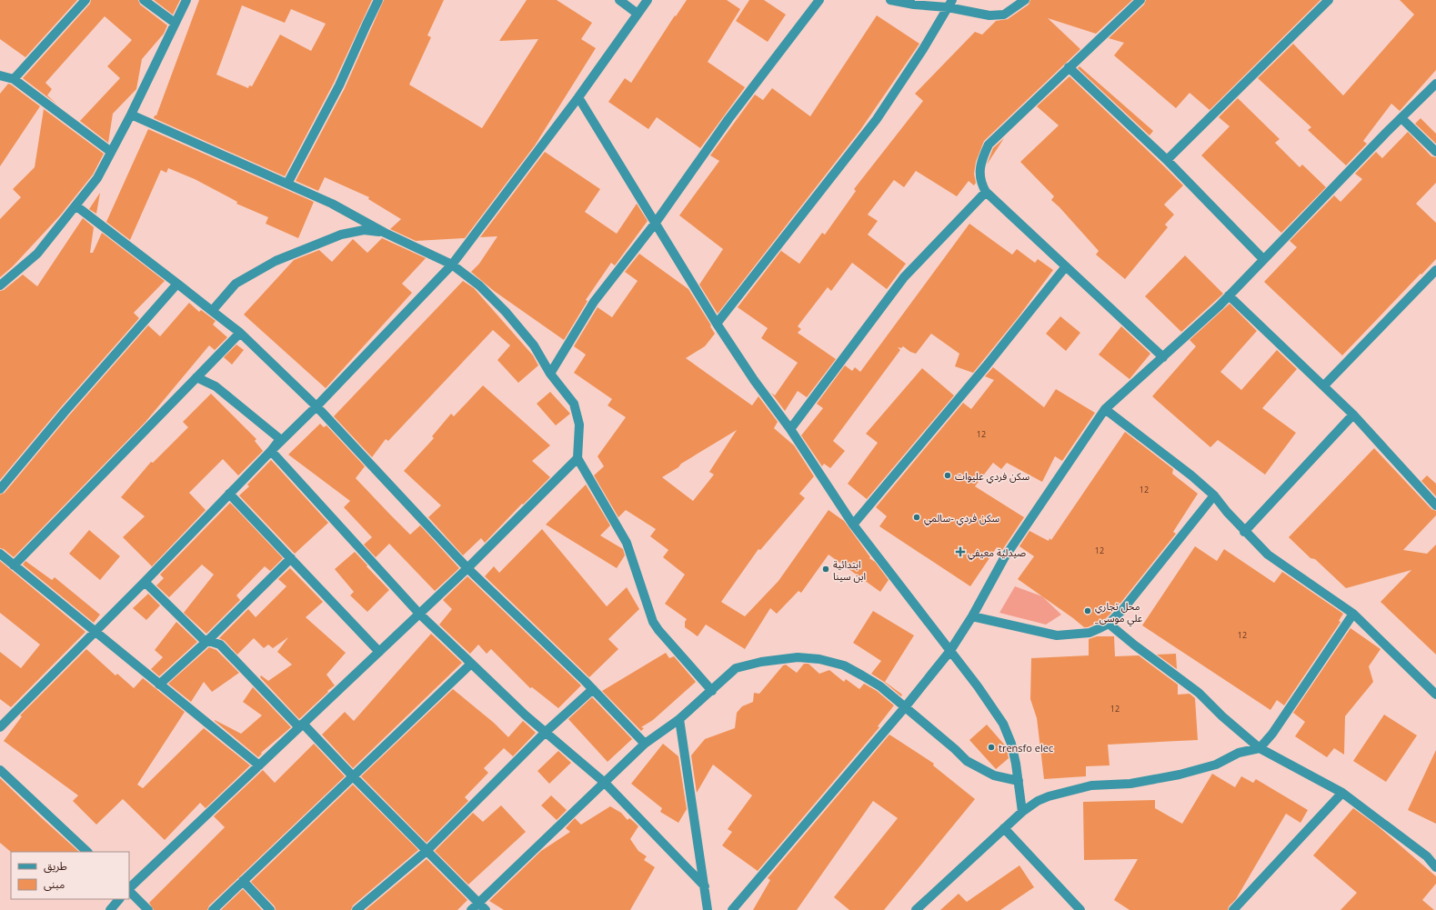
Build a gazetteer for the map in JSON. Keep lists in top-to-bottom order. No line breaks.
{"places":{"other":["سكن فردي عليوات","سكن فردي -سالمي","ابتدائية ابن سينا","محل تجاري _علي موسى","trensfo elec"],"health":["صيدلية معيفي"]},"house_numbers":["12","12","12","12","12"],"legend":["طريق","مبنى"]}
